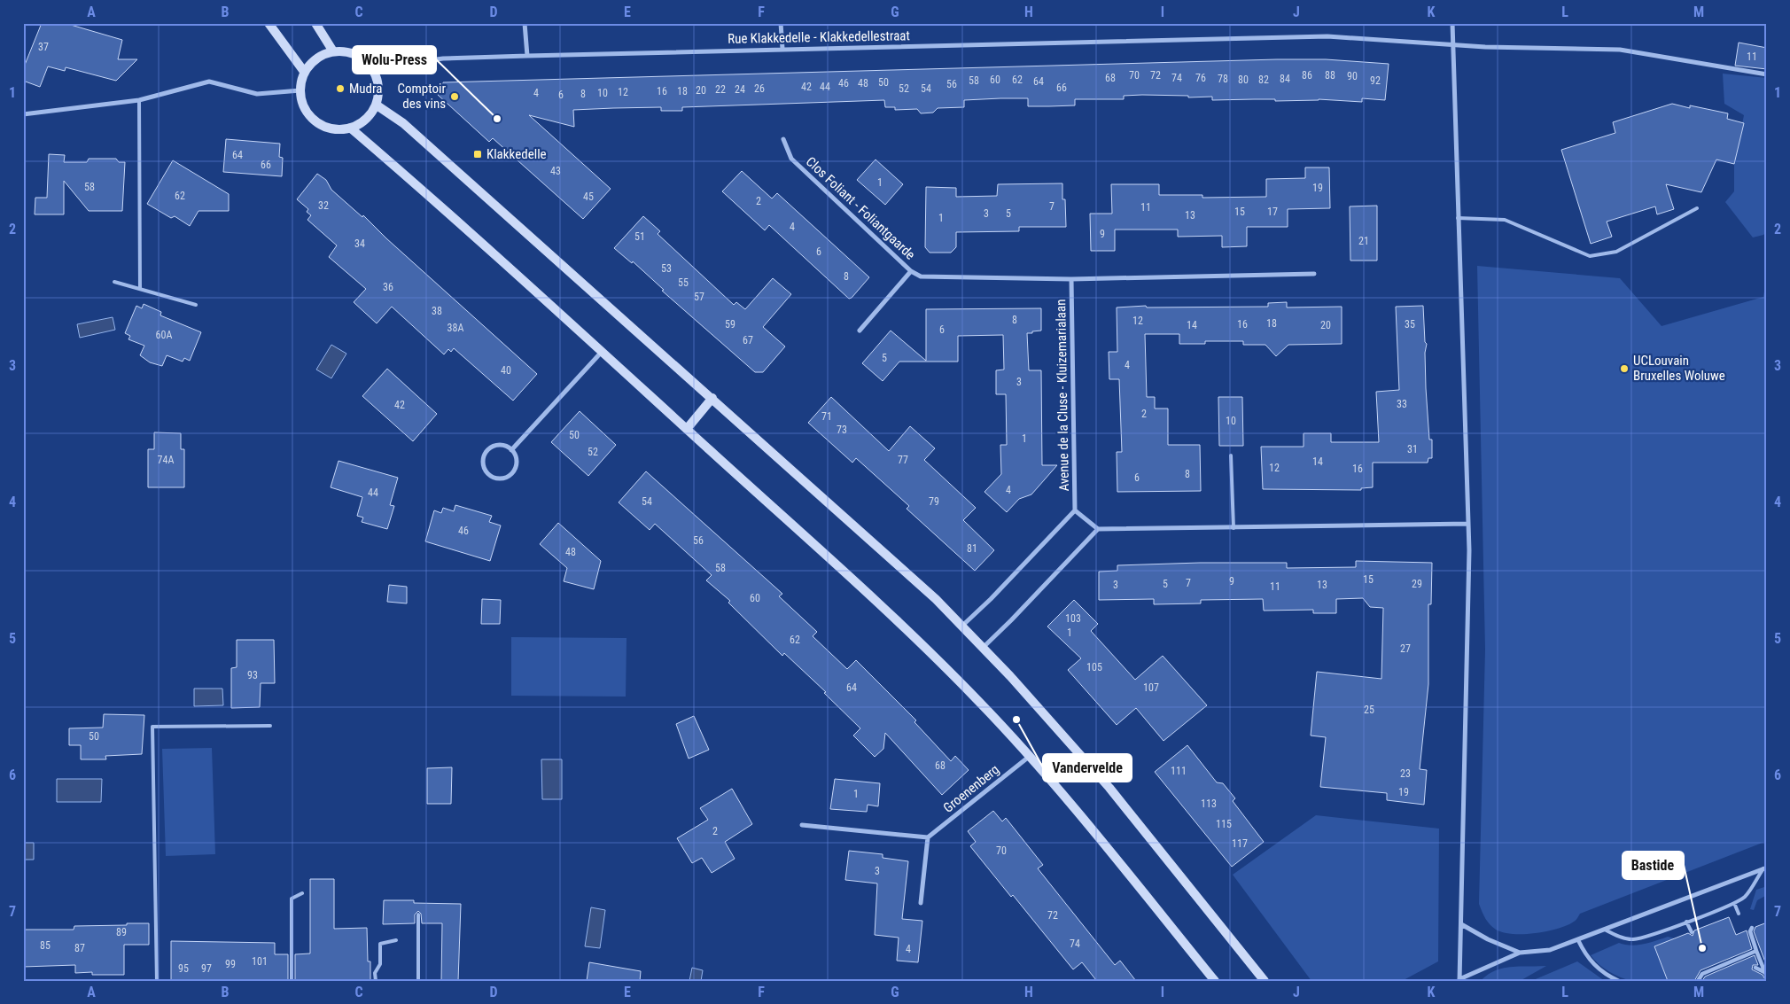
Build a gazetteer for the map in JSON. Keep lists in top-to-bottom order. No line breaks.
{"streets":{"street":["Rue Klakkedelle - Klakkedellestraat","Clos Foliant - Foliantgaarde","Avenue de la Cluse - Kluizemarialaan","Groenenberg"]},"places":{"other":["Mudra","Comptoir des vins","Wolu-Press","UCLouvain Bruxelles Woluwe","Vandervelde","Bastide"],"transit":["Klakkedelle"]},"house_numbers":["37","11","70","72","86","88","90","68","74","76","78","84","60","62","80","82","58","92","64","50","46","48","56","42","44","66","26","52","54","22","24","20","16","18","12","4","10","8","6","64","66","43","1","58","19","62","45","2","32","7","11","15","17","3","5","13","1","4","9","51","21","34","6","53","8","55","36","57","38","8","12","18","59","16","35","14","20","38A","6","60A","67","5","4","40","3","33","42","2","71","10","73","50","1","31","52","74A","77","14","12","16","8","6","4","44","54","79","46","56","81","48","58","15","9","7","5","29","3","13","11","60","103","1","62","27","105","93","64","107","25","50","68","111","23","19","1","113","115","2","117","70","3","72","89","74","85","87","4","101","99","95","97"],"grid":{"columns":["A","B","C","D","E","F","G","H","I","J","K","L","M"],"rows":["1","2","3","4","5","6","7"]}}
